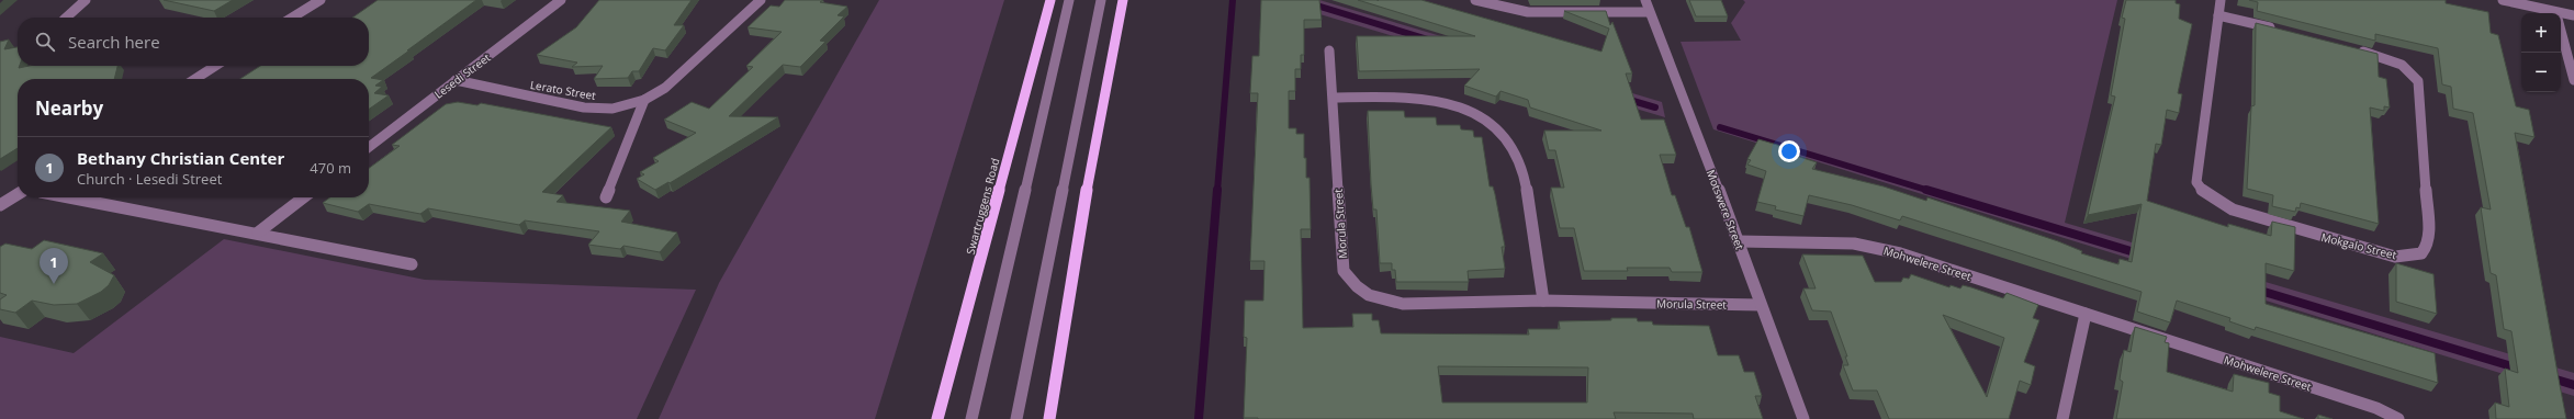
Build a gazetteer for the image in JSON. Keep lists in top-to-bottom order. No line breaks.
{"streets":{"main road":["Swartruggens Road"],"street":["Lesedi Street","Lerato Street","Motswere Street","Morula Street","Mokgalo Street","Mohwelere Street"]},"crossings":[["Lesedi Street","Lerato Street"],["Motswere Street","Morula Street"],["Motswere Street","Mohwelere Street"]],"page":{"map_buttons":["+","−"],"search":"Search here","heading":"Nearby","list":[{"mark":"1","name":"Bethany Christian Center","note":"Church · Lesedi Street","value":"470 m"}],"pins":"1"}}
